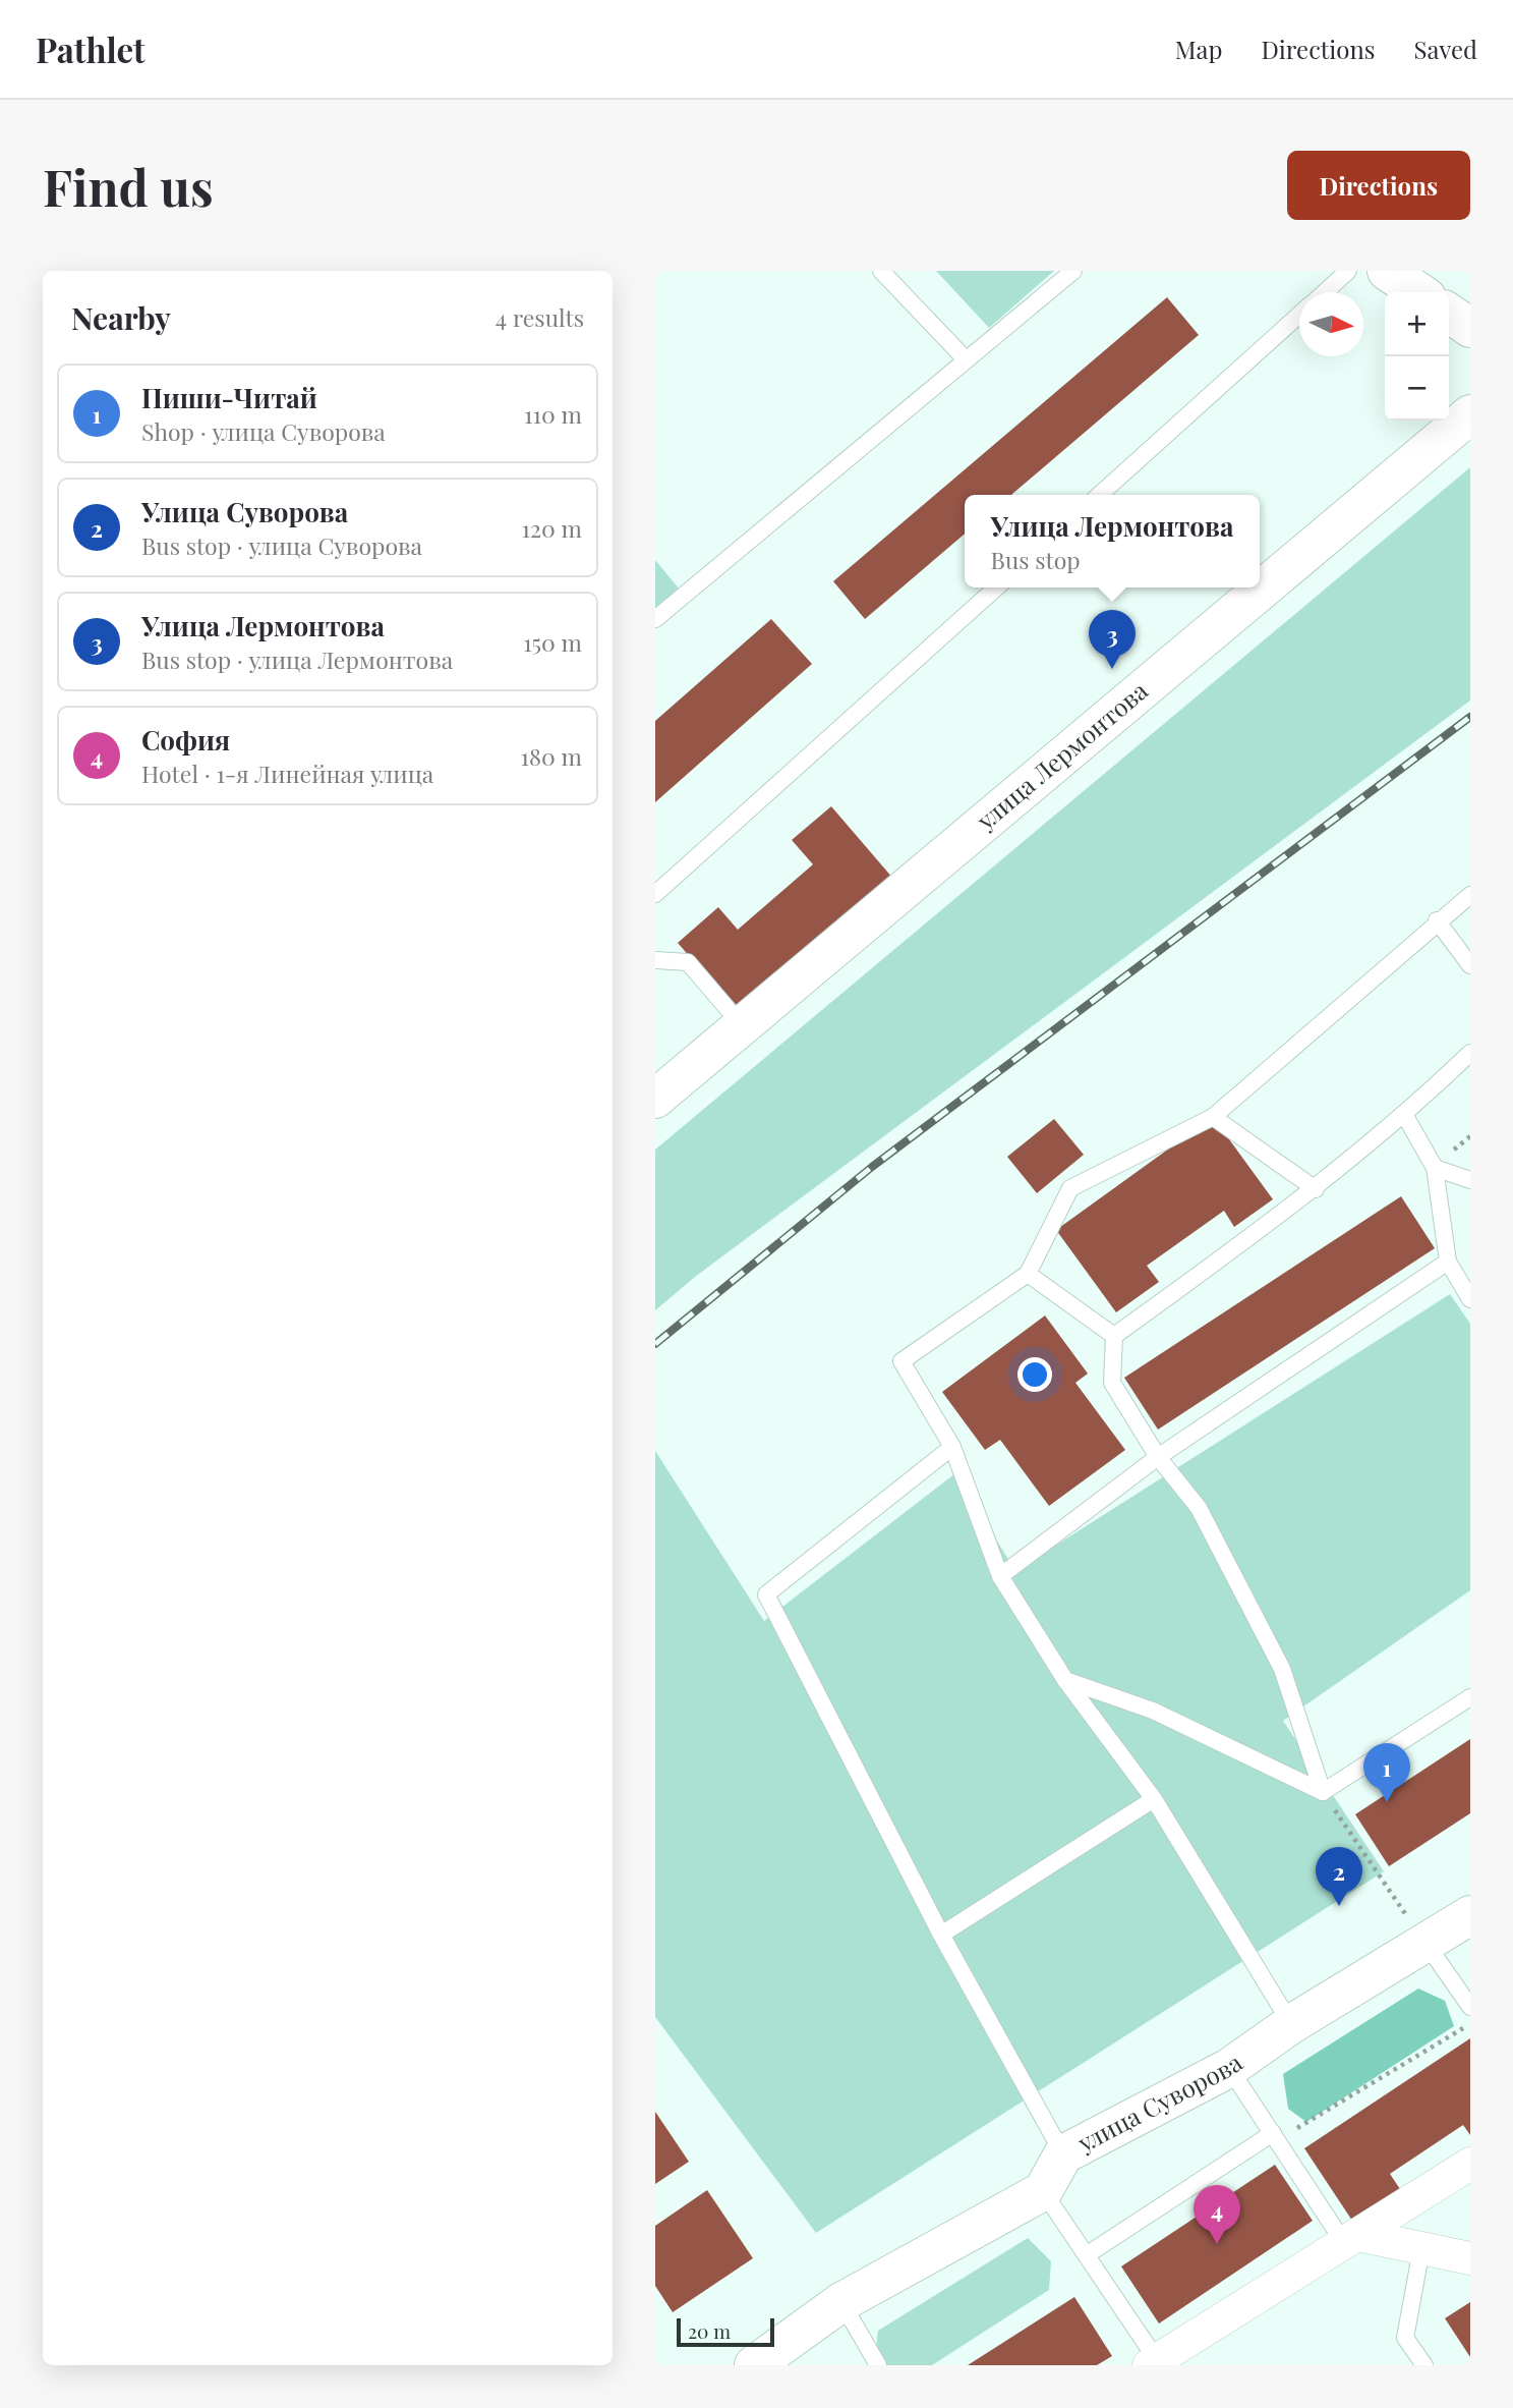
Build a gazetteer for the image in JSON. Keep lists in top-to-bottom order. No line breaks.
{"streets":{"main road":["улица Лермонтова","улица Суворова"]},"scale_bar":"20 m","north":"right","page":{"header":"Pathlet","nav":["Map","Directions","Saved"],"buttons":"Directions","title":"Find us","heading":["Nearby","4 results"],"map_buttons":["+","−"],"list":[{"mark":"1","name":"Пиши-Читай","note":"Shop · улица Суворова","value":"110 m"},{"mark":"2","name":"Улица Суворова","note":"Bus stop · улица Суворова","value":"120 m"},{"mark":"3","name":"Улица Лермонтова","note":"Bus stop · улица Лермонтова","value":"150 m"},{"mark":"4","name":"София","note":"Hotel · 1-я Линейная улица","value":"180 m"}],"popup":["Улица Лермонтова","Bus stop"],"pins":["3","1","2","4"],"scale":"20 m"}}
